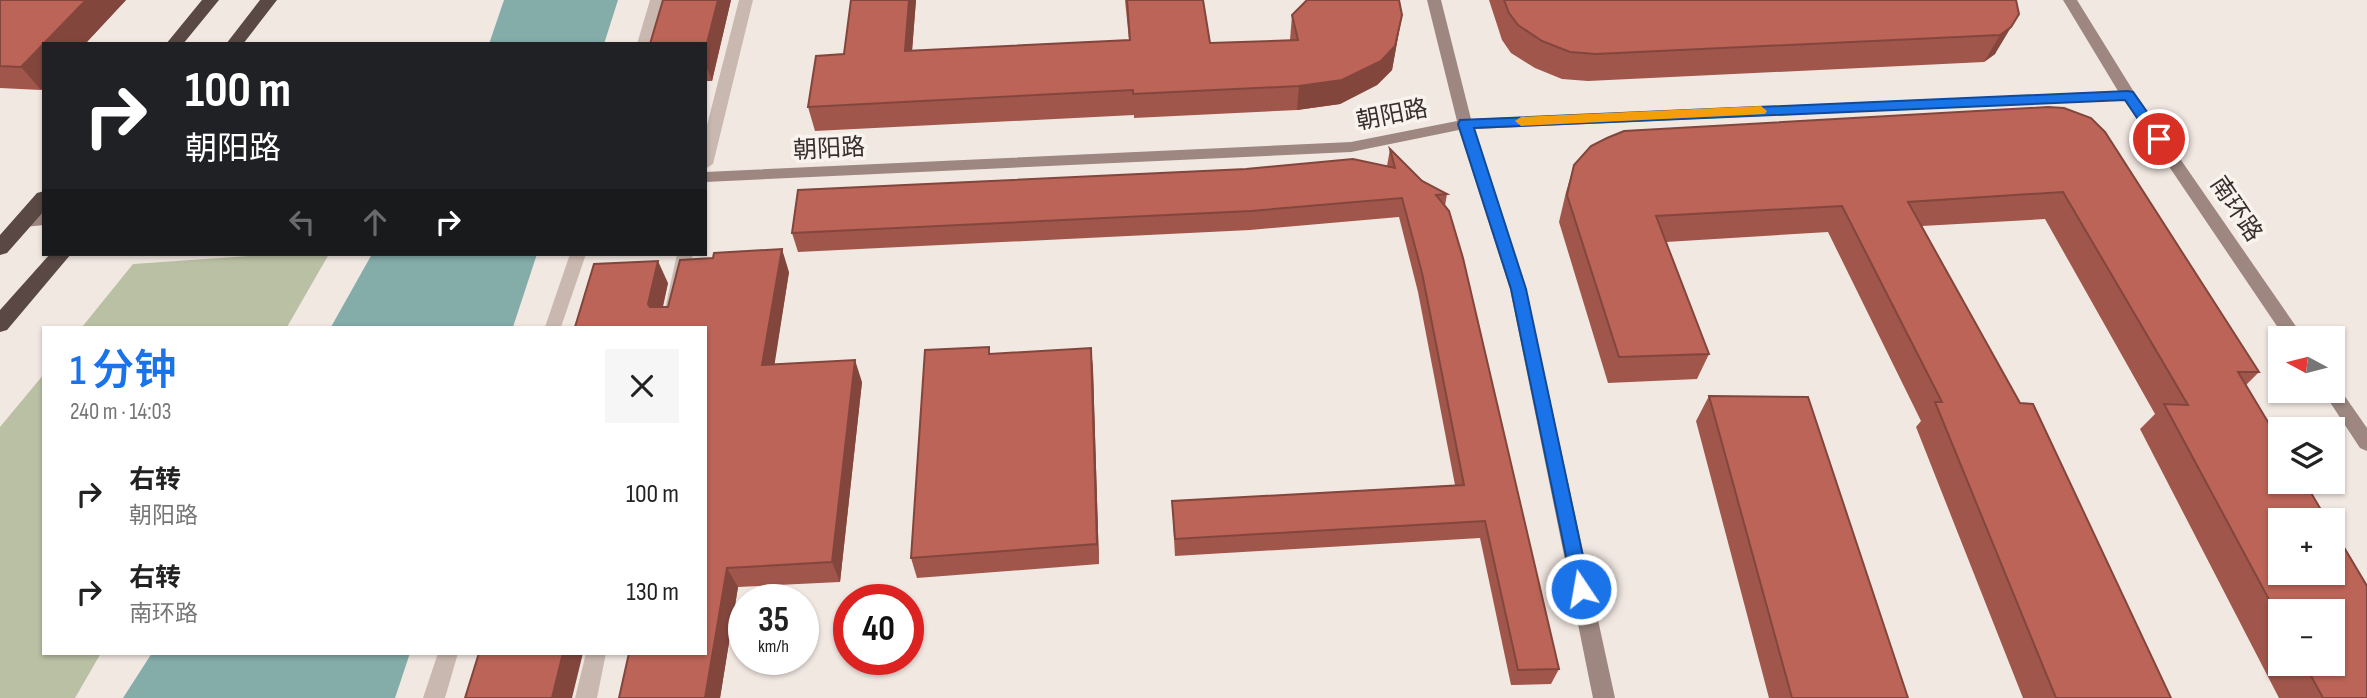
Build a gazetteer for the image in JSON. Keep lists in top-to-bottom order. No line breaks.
{"streets":{"street":["朝阳路","南环路"]},"crossings":[["朝阳路","南环路"]],"north":"left","page":{"turn":["100 m","朝阳路"],"map_buttons":["+","−"],"heading":["1 分钟","240 m · 14:03"],"list":[{"name":"右转","note":"朝阳路","value":"100 m"},{"name":"右转","note":"南环路","value":"130 m"}],"speed":"35 km/h","limit":"40"}}
